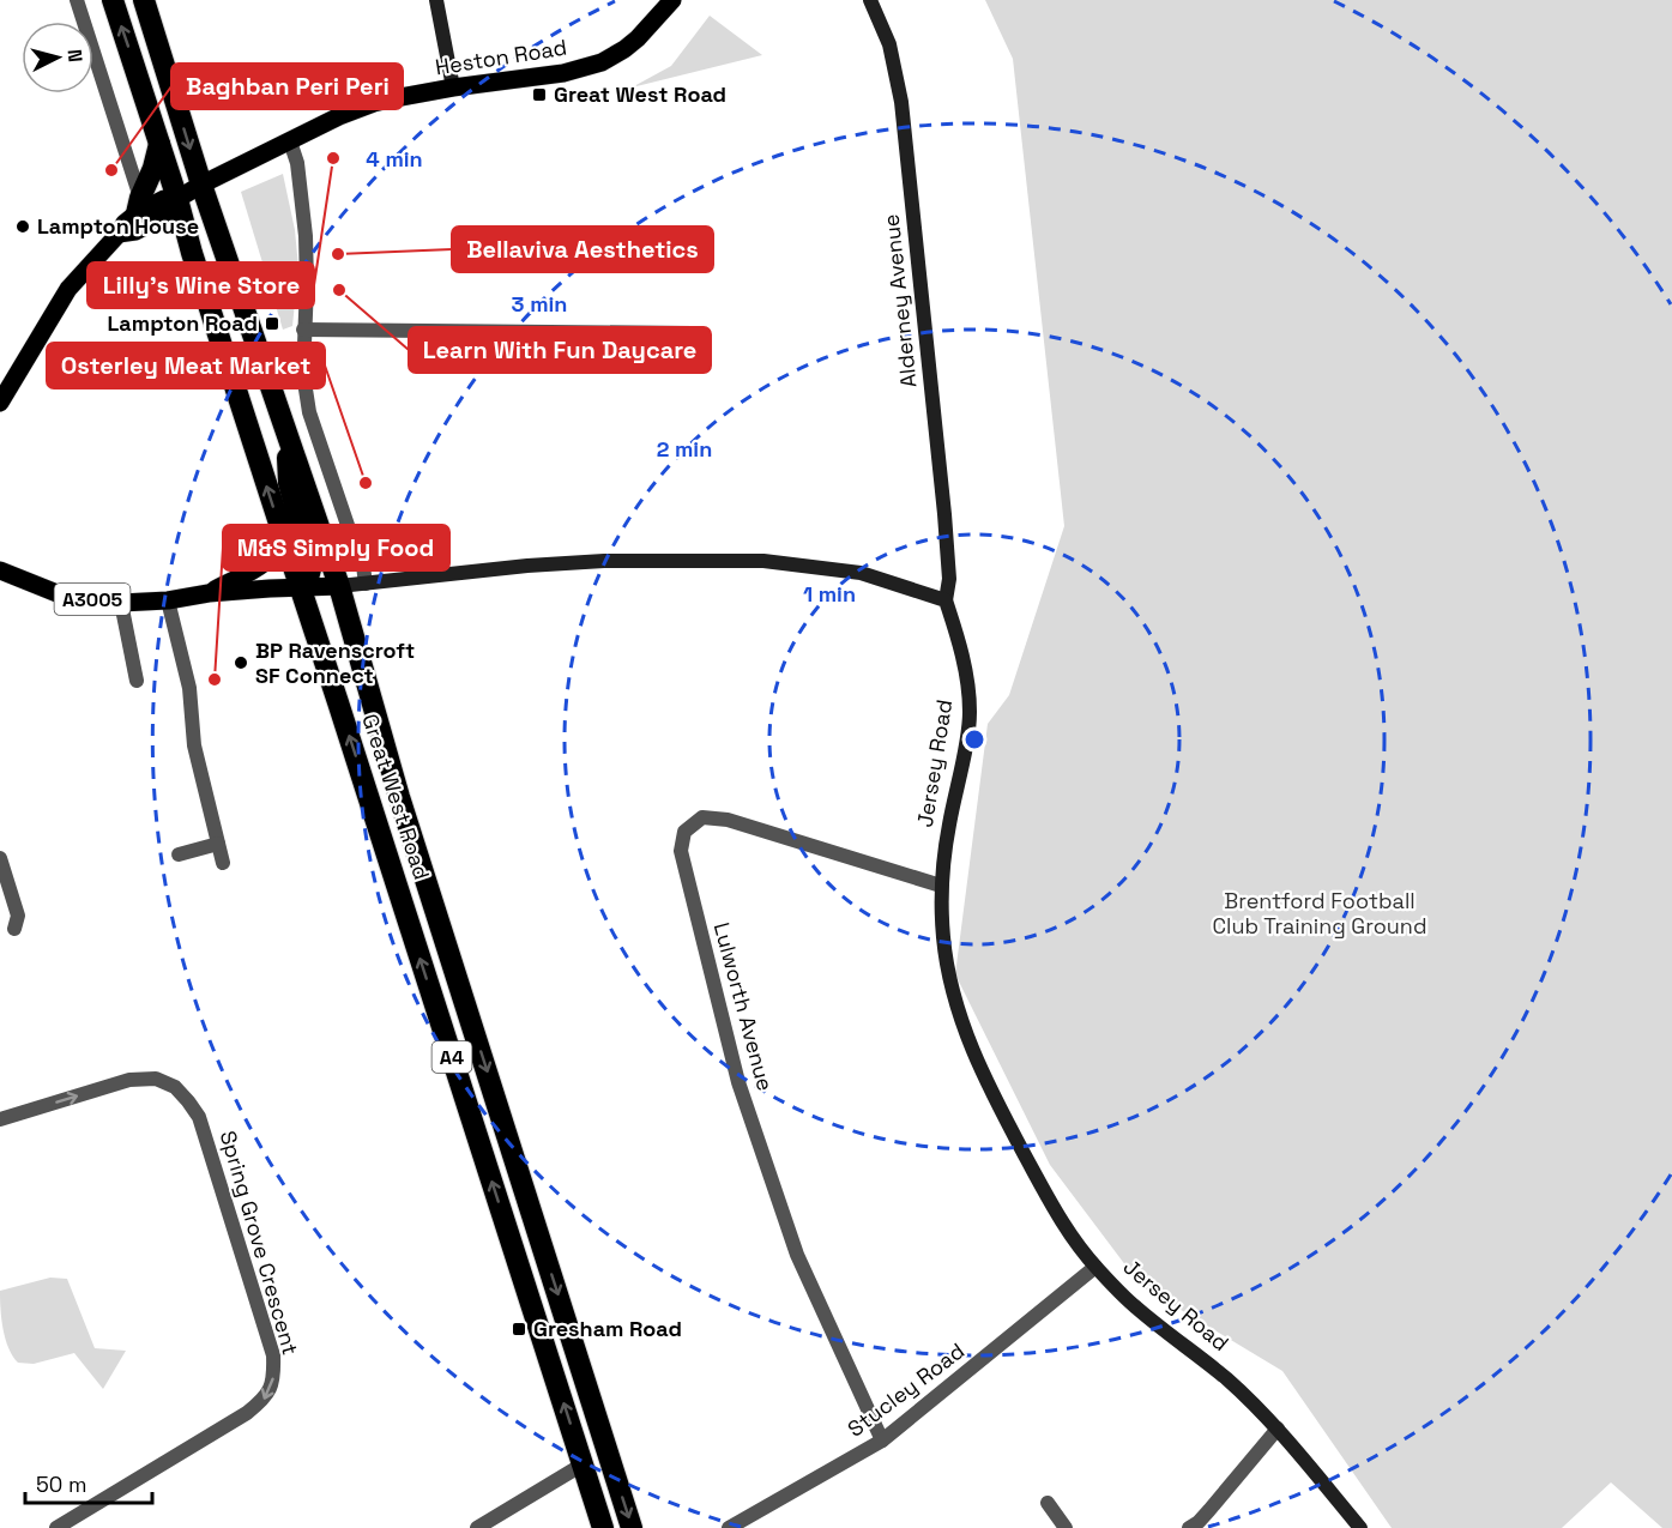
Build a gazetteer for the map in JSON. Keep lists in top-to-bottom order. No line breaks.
{"streets":{"highway":["Great West Road","A4"],"main road":["Heston Road","A3005"],"street":["Alderney Avenue","Jersey Road","Lulworth Avenue","Spring Grove Crescent","Stucley Road"]},"crossings":[["Heston Road","Great West Road"],["Alderney Avenue","Jersey Road"],["A3005","Great West Road"],["Jersey Road","Lulworth Avenue"],["Jersey Road","Stucley Road"],["Lulworth Avenue","Stucley Road"]],"parks":["Brentford Football Club Training Ground"],"places":{"transit":["Great West Road","Lampton Road","Gresham Road"],"other":["Lilly's Wine Store","Baghban Peri Peri","Lampton House","Bellaviva Aesthetics","Learn With Fun Daycare","Osterley Meat Market","BP Ravenscroft SF Connect","M&S Simply Food"]},"scale_bar":"50 m","north":"right","rings":["4 min","3 min","2 min","1 min"]}
